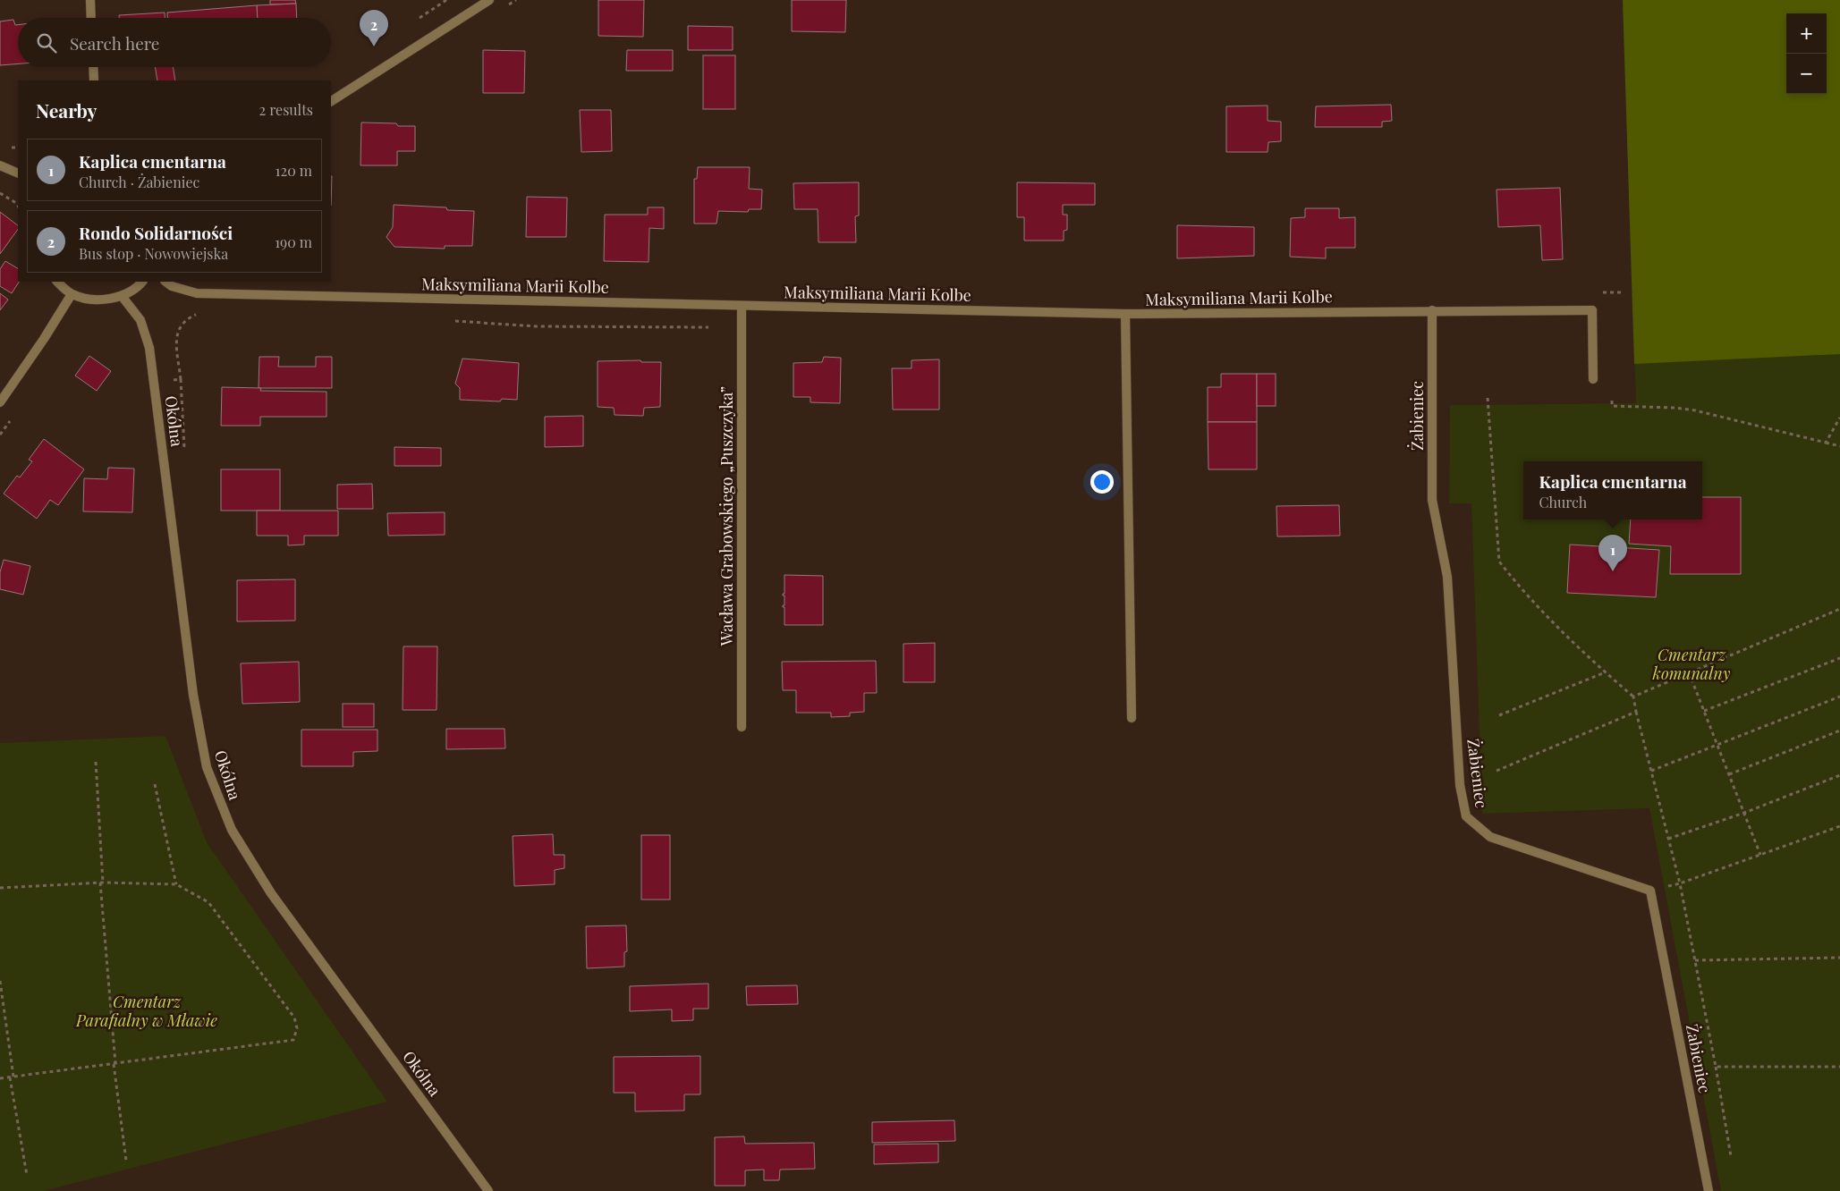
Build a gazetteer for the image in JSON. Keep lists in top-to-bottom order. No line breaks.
{"streets":{"street":["Maksymiliana Marii Kolbe","Żabieniec","Okólna","Wacława Grabowskiego „Puszczyka”"]},"crossings":[["Maksymiliana Marii Kolbe","Żabieniec"],["Maksymiliana Marii Kolbe","Wacława Grabowskiego „Puszczyka”"]],"parks":["Cmentarz komunalny","Cmentarz Parafialny w Mławie"],"page":{"pins":["2","1"],"map_buttons":["+","−"],"search":"Search here","heading":["Nearby","2 results"],"list":[{"mark":"1","name":"Kaplica cmentarna","note":"Church · Żabieniec","value":"120 m"},{"mark":"2","name":"Rondo Solidarności","note":"Bus stop · Nowowiejska","value":"190 m"}],"popup":["Kaplica cmentarna","Church"]}}
